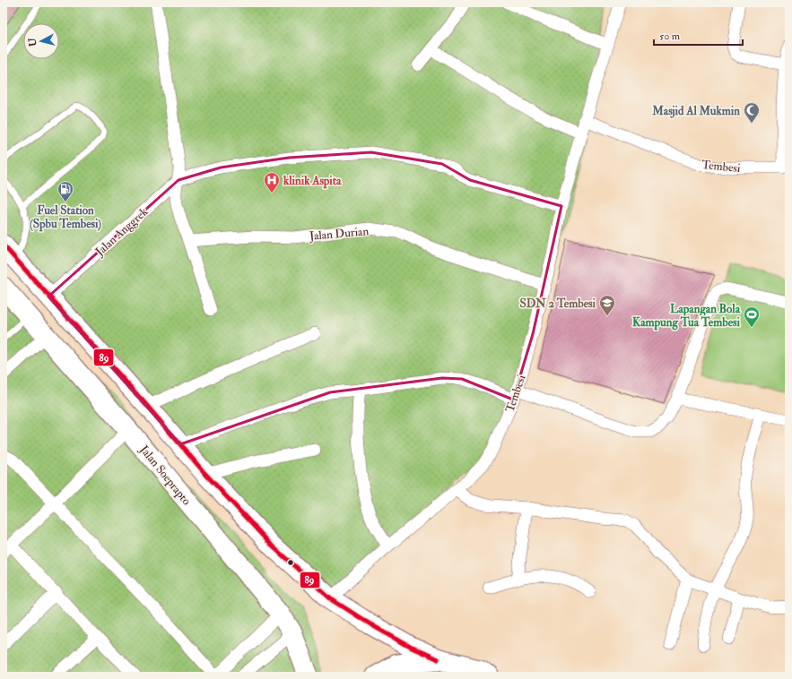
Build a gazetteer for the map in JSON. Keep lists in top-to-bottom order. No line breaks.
{"streets":{"highway":["Jalan Soeprapto"],"street":["Tembesi","Jalan Anggrek","Jalan Durian"]},"crossings":[["Tembesi","Jalan Anggrek"],["Tembesi","Jalan Durian"]],"places":{"mosque":["Masjid Al Mukmin"],"hospital":["klinik Aspita"],"fuel station":["Fuel Station (Spbu Tembesi)"],"school or university":["SDN 2 Tembesi"],"sports":["Lapangan Bola Kampung Tua Tembesi"]},"lines":["transit line 89"],"scale_bar":"50 m","north":"left"}
